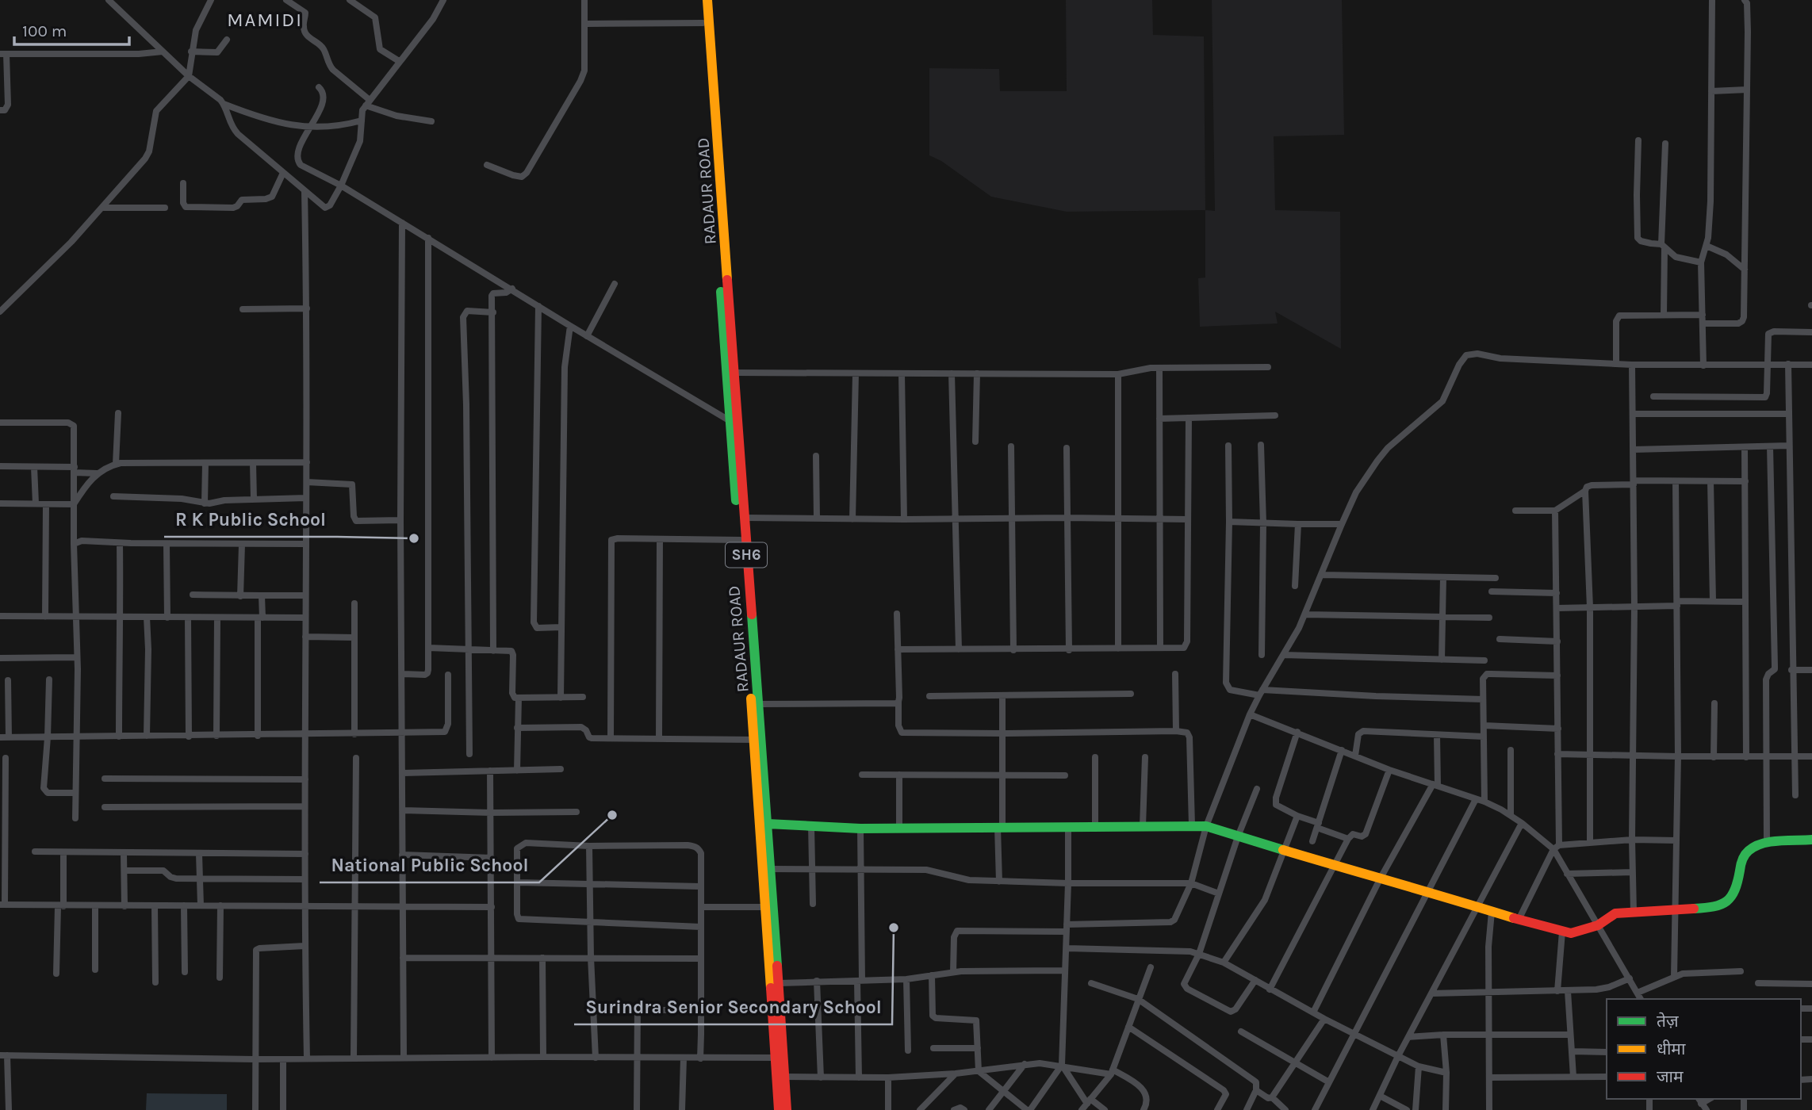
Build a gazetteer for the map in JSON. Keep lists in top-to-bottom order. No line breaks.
{"streets":{"main road":["RADAUR ROAD","SH6"]},"districts":["MAMIDI"],"places":["R K Public School","National Public School","Surindra Senior Secondary School"],"legend":["तेज़","धीमा","जाम"],"scale_bar":"100 m"}
